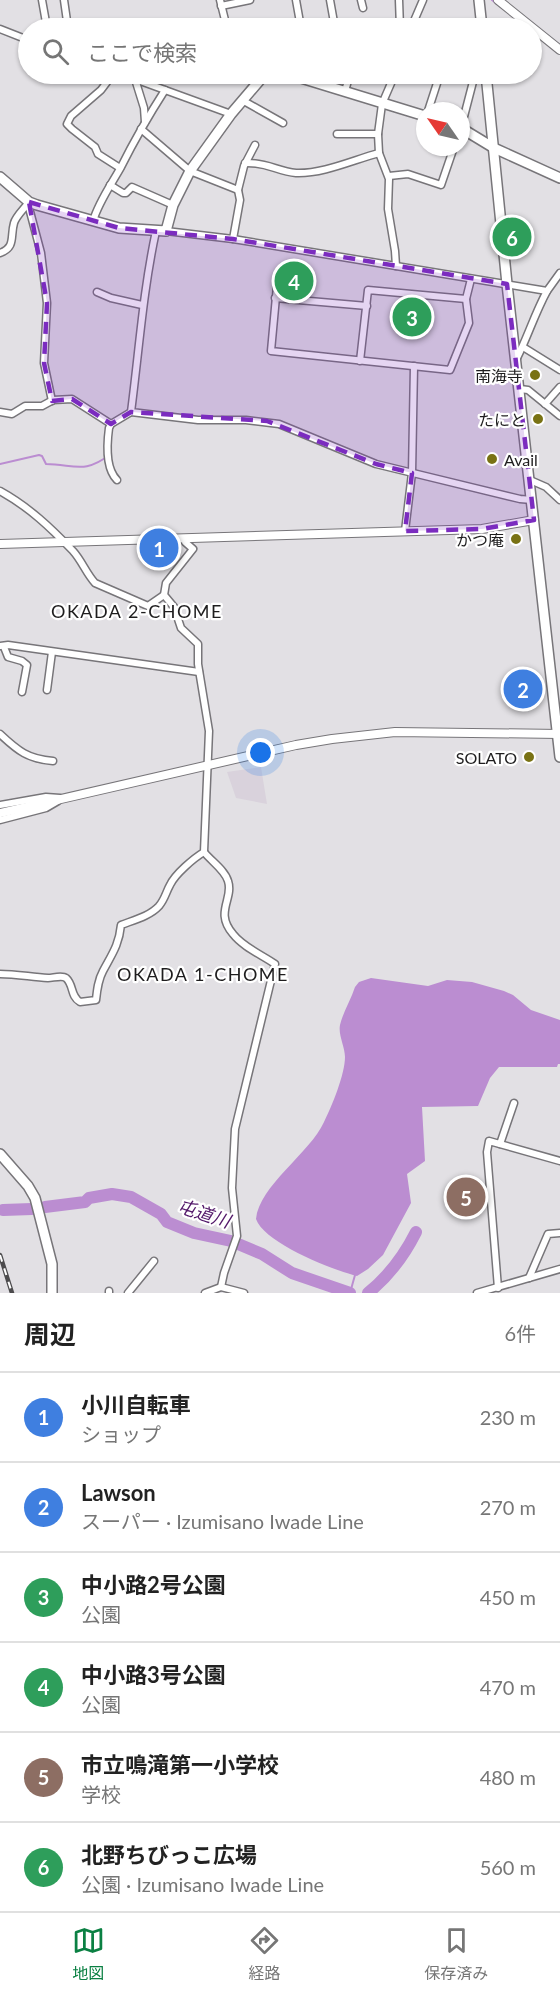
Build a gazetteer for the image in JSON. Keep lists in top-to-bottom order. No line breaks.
{"districts":["OKADA 2-CHOME","OKADA 1-CHOME"],"water":["屯道川"],"places":["南海寺","たにと","Avail","かつ庵","SOLATO"],"north":"top left","page":{"search":"ここで検索","pins":["6","4","3","1","2","5"],"heading":["周辺","6件"],"list":[{"mark":"1","name":"小川自転車","note":"ショップ","value":"230 m"},{"mark":"2","name":"Lawson","note":"スーパー · Izumisano Iwade Line","value":"270 m"},{"mark":"3","name":"中小路2号公園","note":"公園","value":"450 m"},{"mark":"4","name":"中小路3号公園","note":"公園","value":"470 m"},{"mark":"5","name":"市立鳴滝第一小学校","note":"学校","value":"480 m"},{"mark":"6","name":"北野ちびっこ広場","note":"公園 · Izumisano Iwade Line","value":"560 m"}],"nav":["地図","経路","保存済み"]}}
